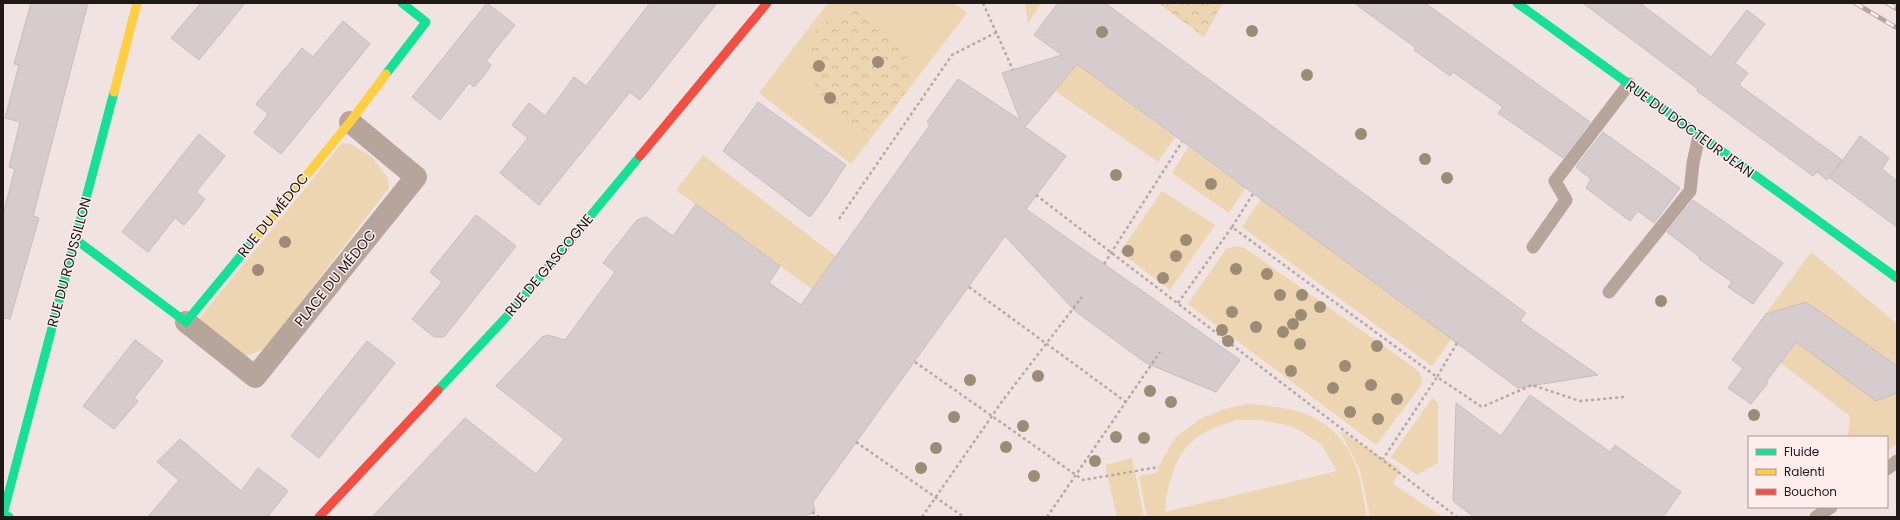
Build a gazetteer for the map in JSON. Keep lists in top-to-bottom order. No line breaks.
{"streets":{"street":["RUE DU DOCTEUR JEAN","RUE DU MÉDOC","RUE DU ROUSSILLON","RUE DE GASCOGNE","PLACE DU MÉDOC"]},"crossings":[["RUE DU MÉDOC","PLACE DU MÉDOC"]],"legend":["Fluide","Ralenti","Bouchon"]}
